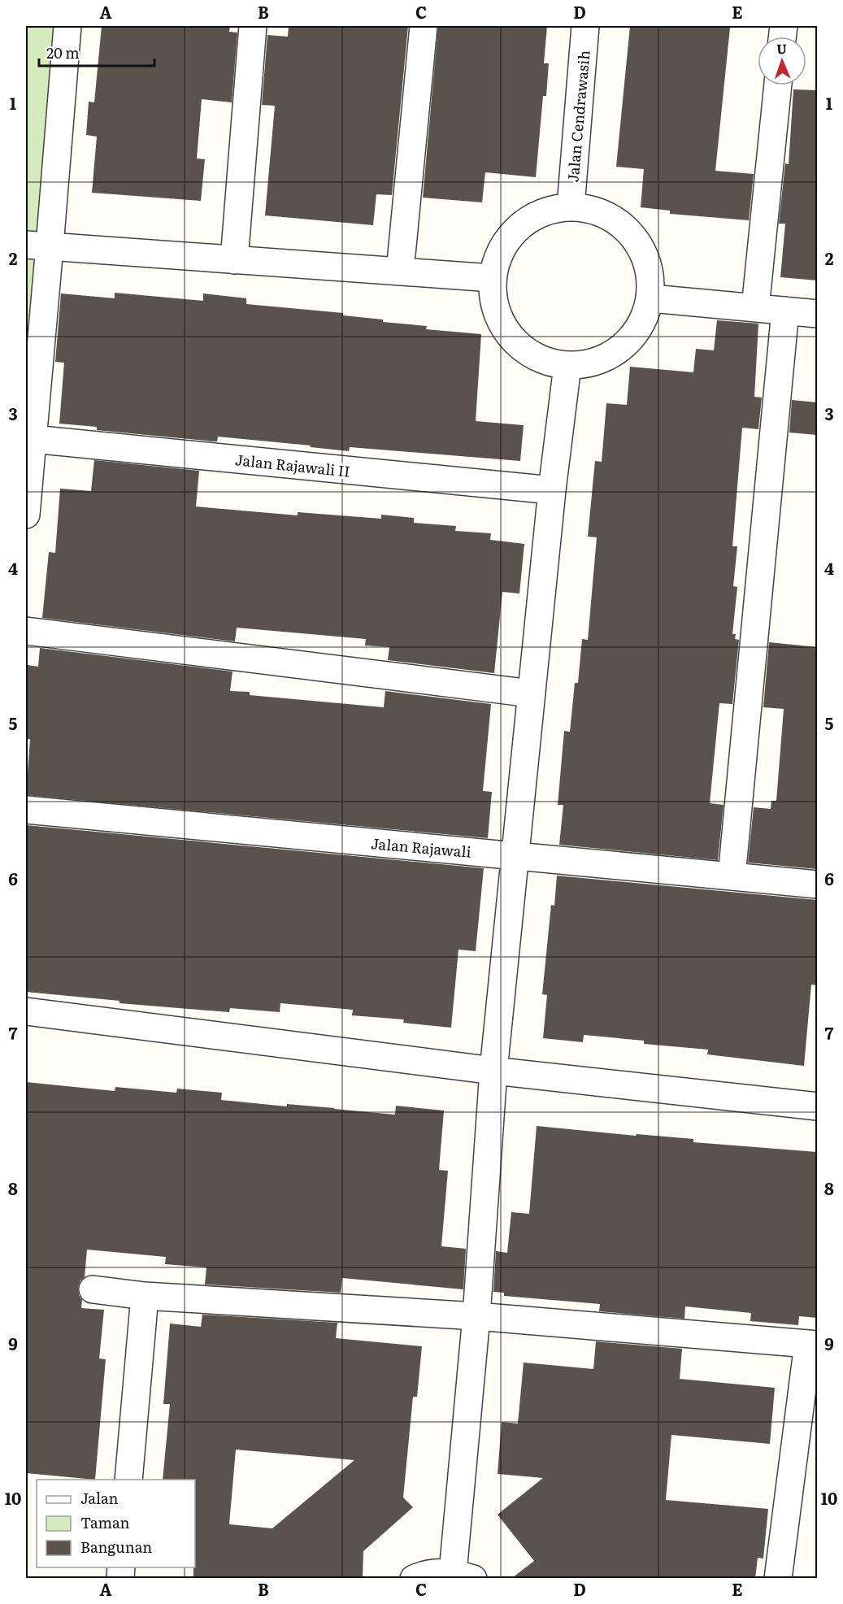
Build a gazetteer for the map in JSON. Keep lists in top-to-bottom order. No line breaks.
{"streets":{"street":["Jalan Cendrawasih","Jalan Rajawali II","Jalan Rajawali"]},"legend":["Jalan","Taman","Bangunan"],"scale_bar":"20 m","north":"top","grid":{"columns":["A","B","C","D","E"],"rows":["1","2","3","4","5","6","7","8","9","10"]}}
